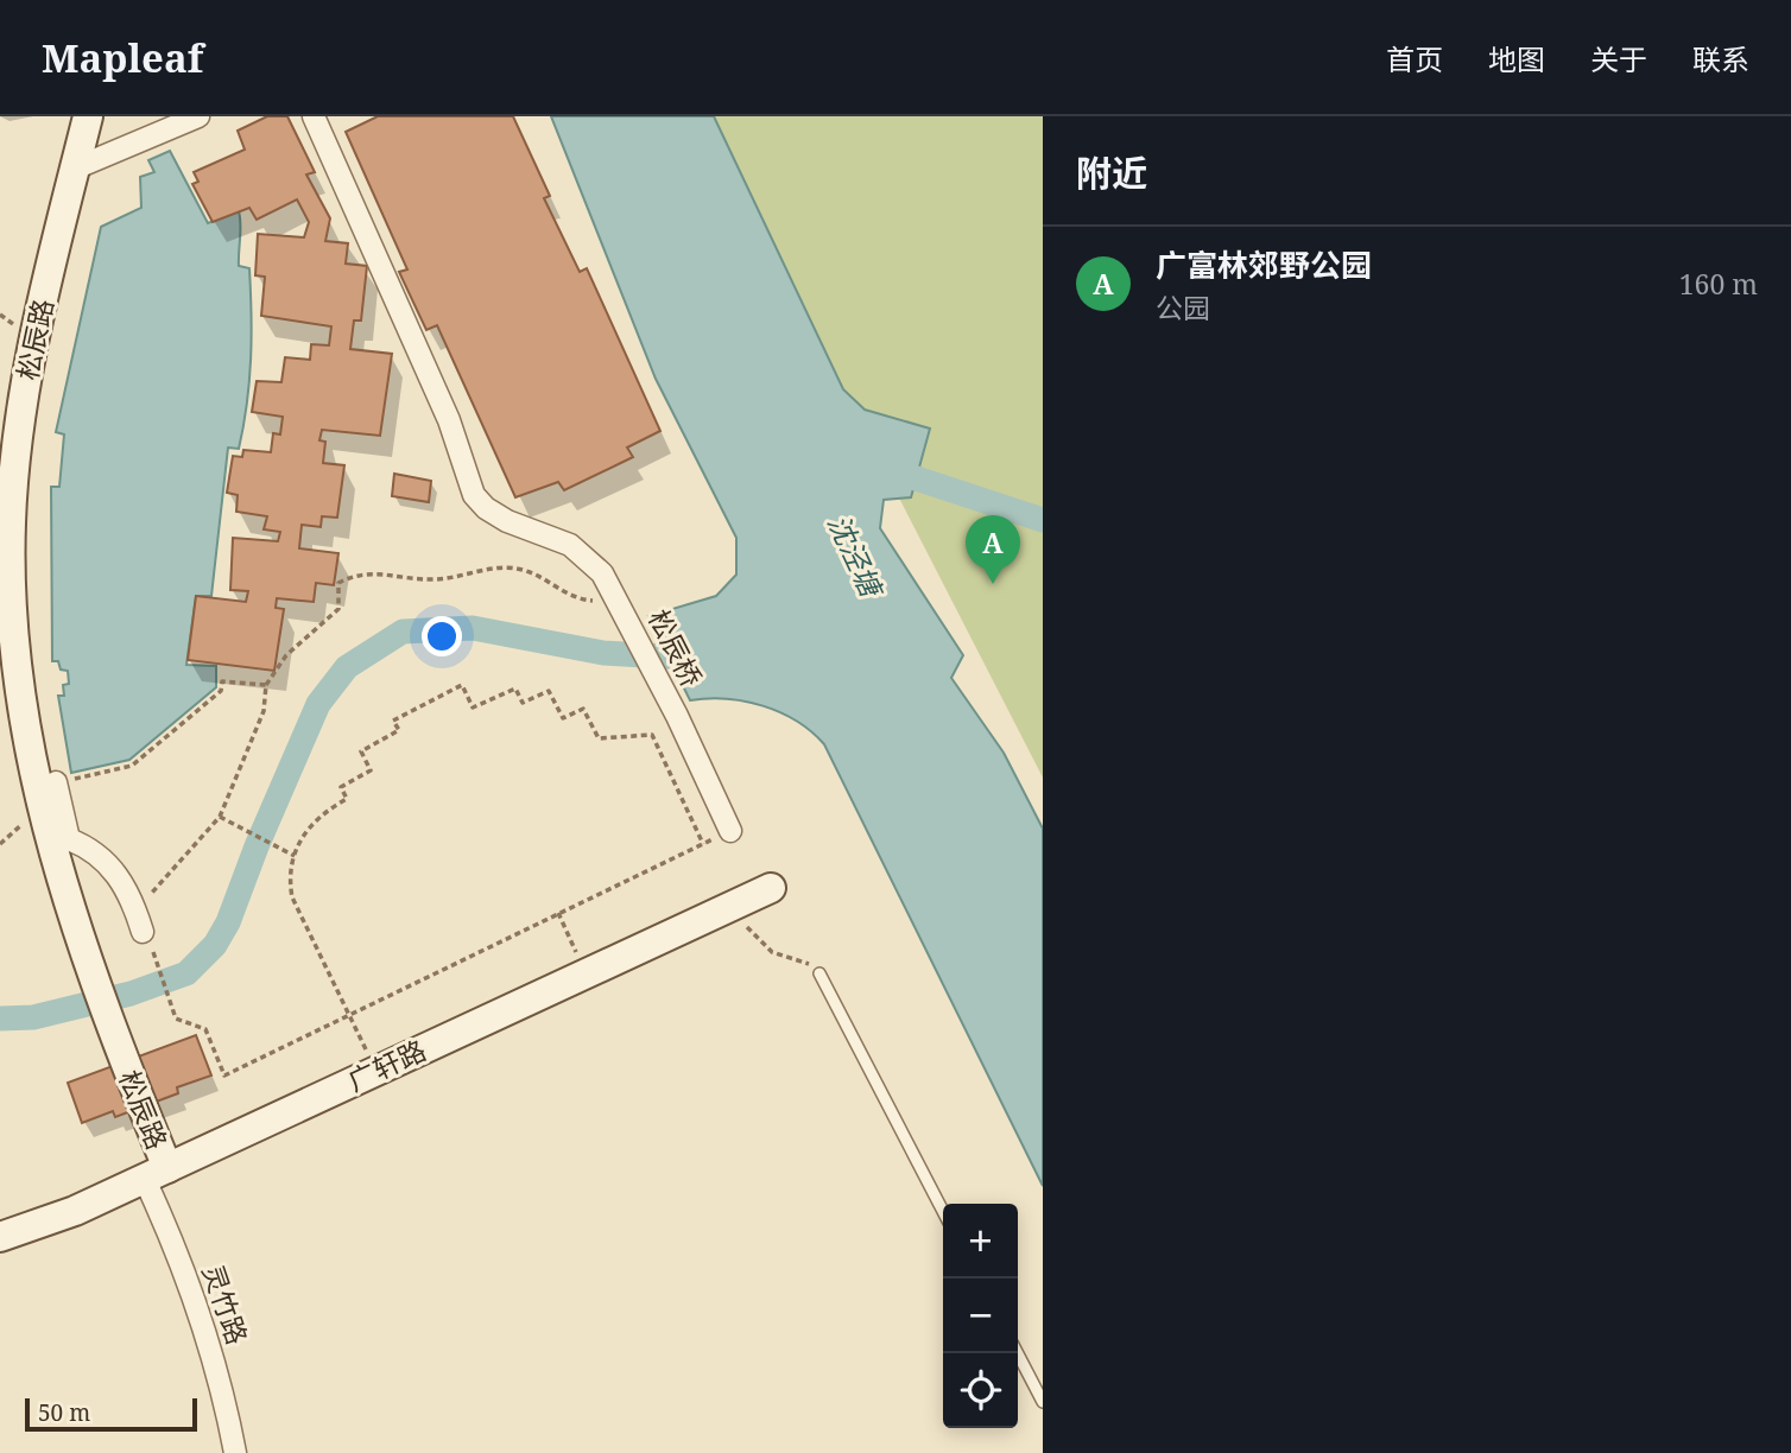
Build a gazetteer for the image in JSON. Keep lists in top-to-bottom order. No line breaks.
{"streets":{"street":["松辰路","松辰桥","广轩路","灵竹路"]},"crossings":[["松辰路","广轩路"],["松辰路","灵竹路"],["广轩路","灵竹路"]],"water":["沈泾塘"],"scale_bar":"50 m","page":{"header":"Mapleaf","nav":["首页","地图","关于","联系"],"heading":"附近","list":[{"mark":"A","name":"广富林郊野公园","note":"公园","value":"160 m"}],"pins":"A","map_buttons":["+","−"],"scale":"50 m"}}
